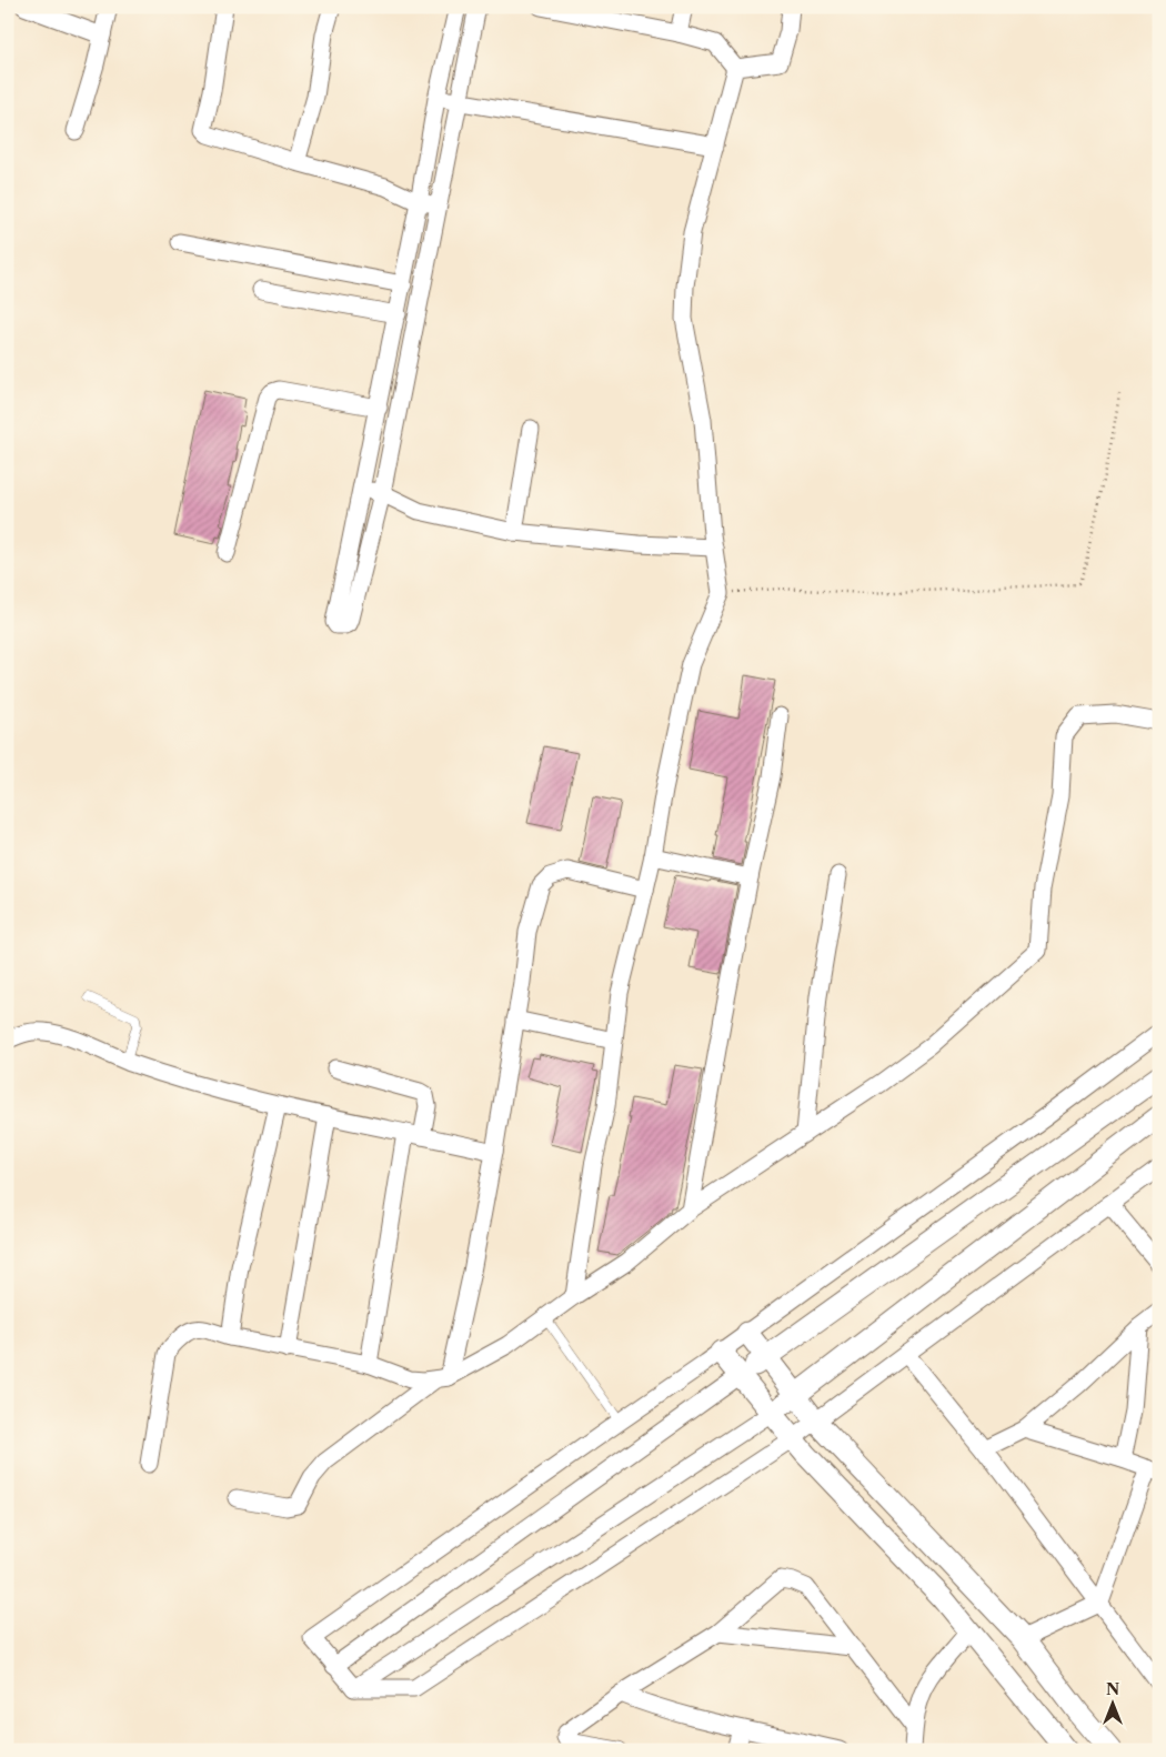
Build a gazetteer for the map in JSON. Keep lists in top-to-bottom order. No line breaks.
{"north":"top"}
